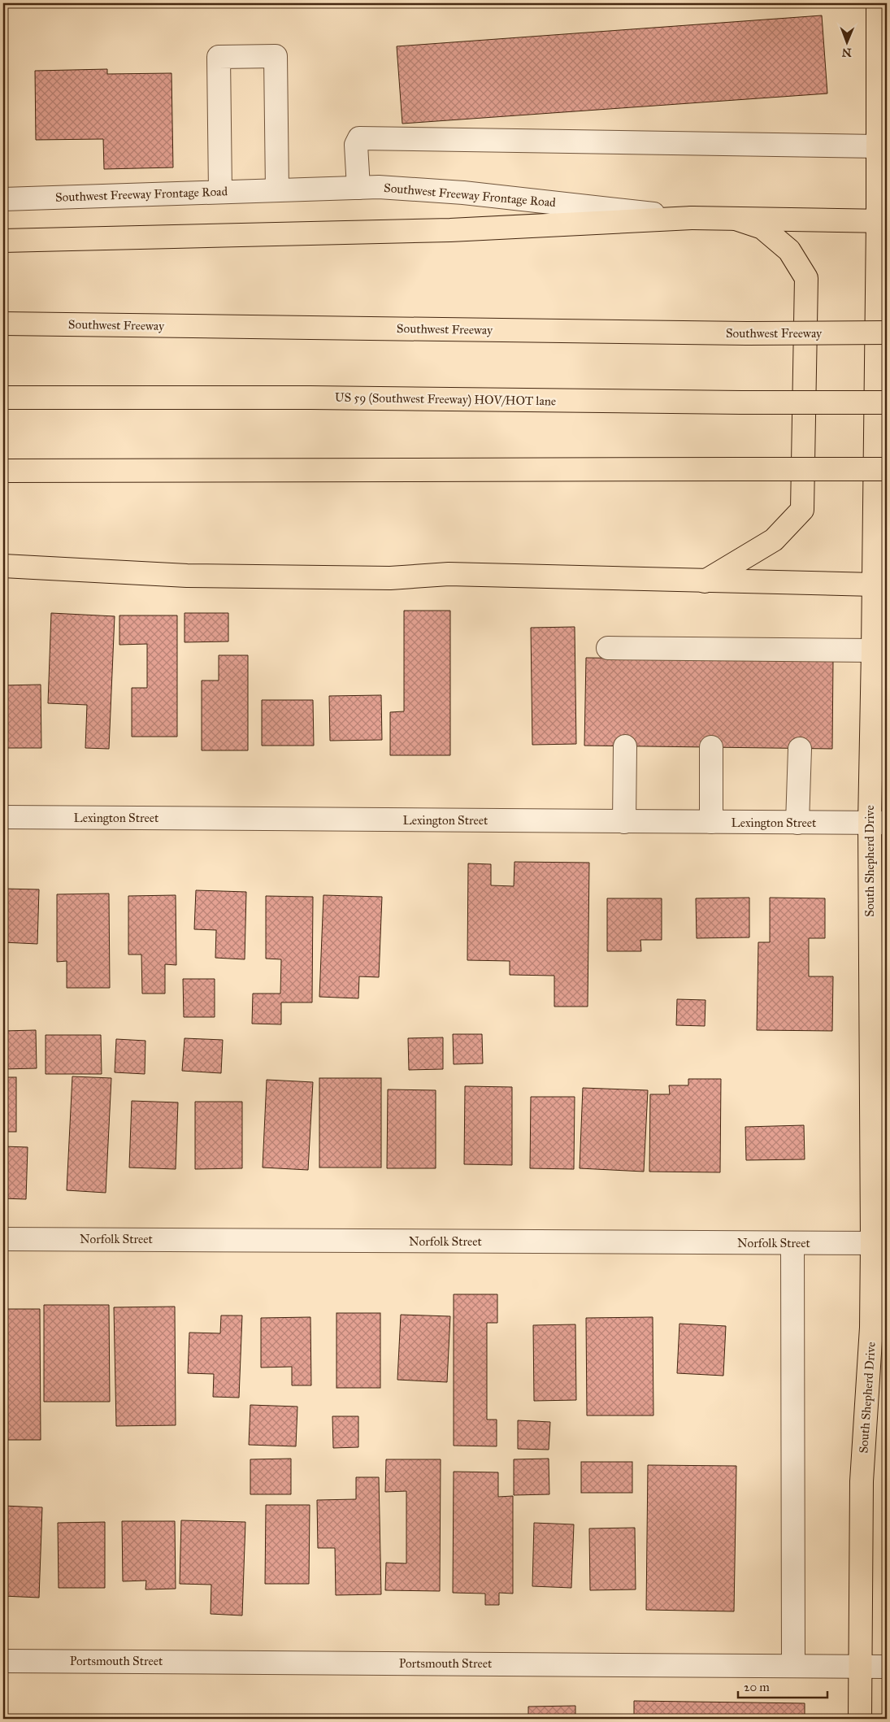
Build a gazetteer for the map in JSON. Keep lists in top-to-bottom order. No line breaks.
{"streets":{"main road":["Southwest Freeway Frontage Road","Southwest Freeway","US 59 (Southwest Freeway) HOV/HOT lane","South Shepherd Drive"],"street":["Lexington Street","Norfolk Street","Portsmouth Street"]},"crossings":[["Southwest Freeway Frontage Road","South Shepherd Drive"],["Lexington Street","South Shepherd Drive"],["South Shepherd Drive","Norfolk Street"],["South Shepherd Drive","Portsmouth Street"]],"scale_bar":"20 m","north":"bottom"}
